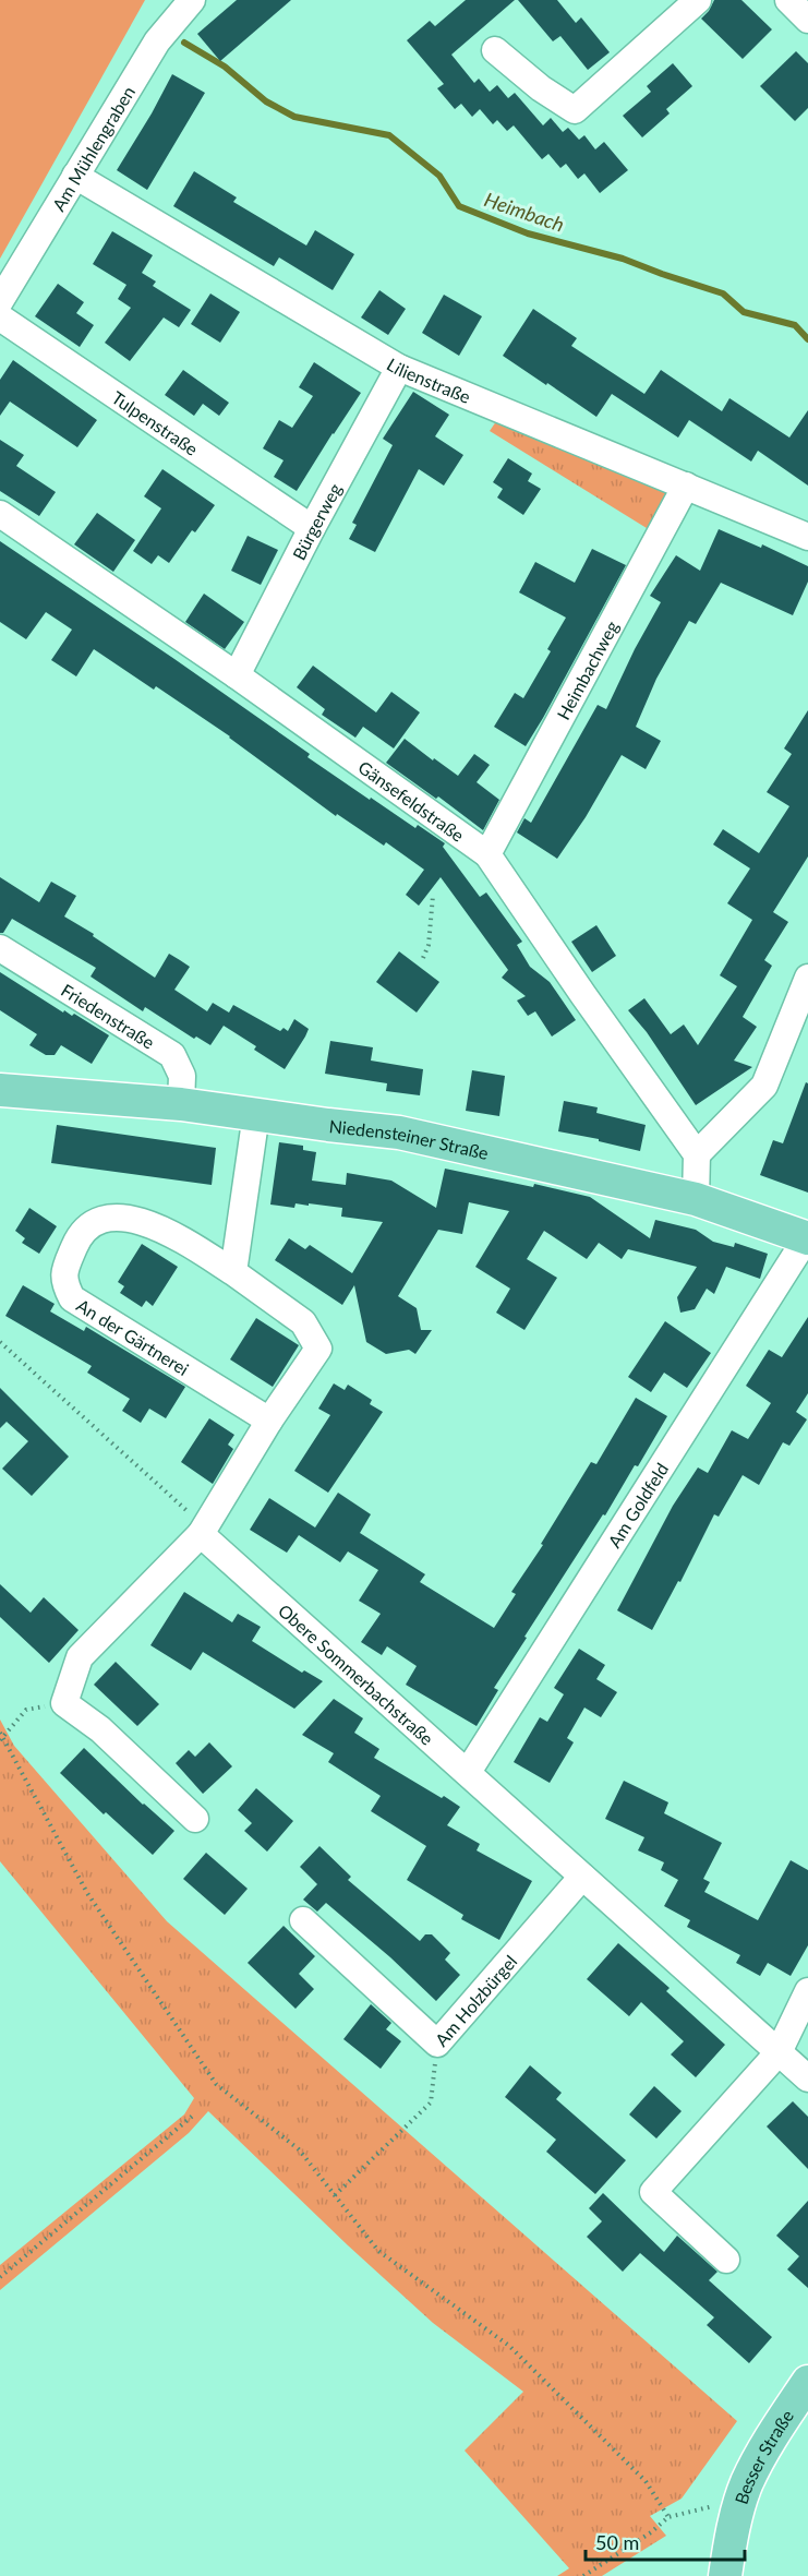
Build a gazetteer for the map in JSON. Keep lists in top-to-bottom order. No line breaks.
{"streets":{"main road":["Niedensteiner Straße","Besser Straße"],"street":["Am Mühlengraben","Lilienstraße","Tulpenstraße","Bürgerweg","Heimbachweg","Gänsefeldstraße","Friedenstraße","An der Gärtnerei","Am Goldfeld","Obere Sommerbachstraße","Am Holzbürgel"]},"crossings":[["Am Mühlengraben","Lilienstraße"],["Lilienstraße","Bürgerweg"],["Lilienstraße","Heimbachweg"],["Tulpenstraße","Bürgerweg"],["Bürgerweg","Gänsefeldstraße"],["Heimbachweg","Gänsefeldstraße"],["Friedenstraße","Niedensteiner Straße"],["Niedensteiner Straße","Am Goldfeld"],["An der Gärtnerei","Obere Sommerbachstraße"],["Am Goldfeld","Obere Sommerbachstraße"],["Obere Sommerbachstraße","Am Holzbürgel"]],"water":["Heimbach"],"scale_bar":"50 m"}
